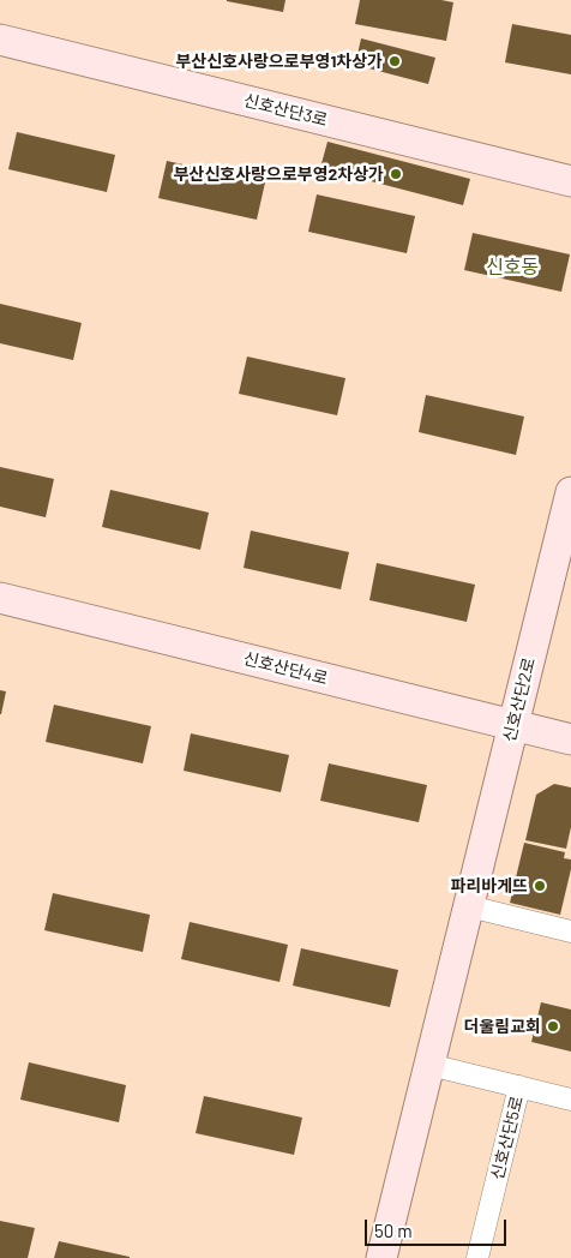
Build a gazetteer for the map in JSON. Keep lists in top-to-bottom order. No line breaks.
{"streets":{"main road":["신호산단3로","신호산단4로","신호산단2로"],"street":["신호산단5로"]},"crossings":[["신호산단4로","신호산단2로"]],"districts":["신호동"],"places":["부산신호사랑으로부영1차상가","부산신호사랑으로부영2차상가","파리바게뜨","더울림교회"],"scale_bar":"50 m"}
